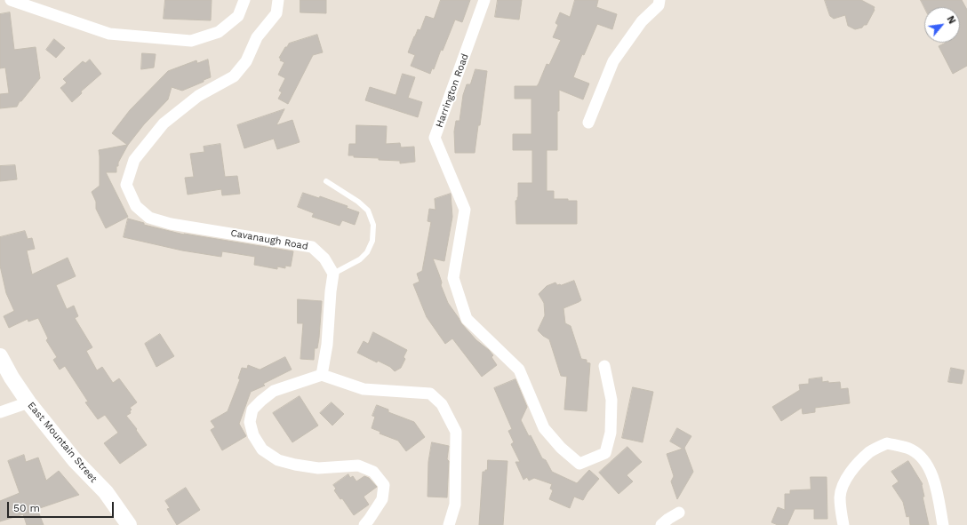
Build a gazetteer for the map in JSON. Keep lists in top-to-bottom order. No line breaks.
{"streets":{"street":["Harrington Road","Cavanaugh Road","East Mountain Street"]},"scale_bar":"50 m","north":"top right"}
